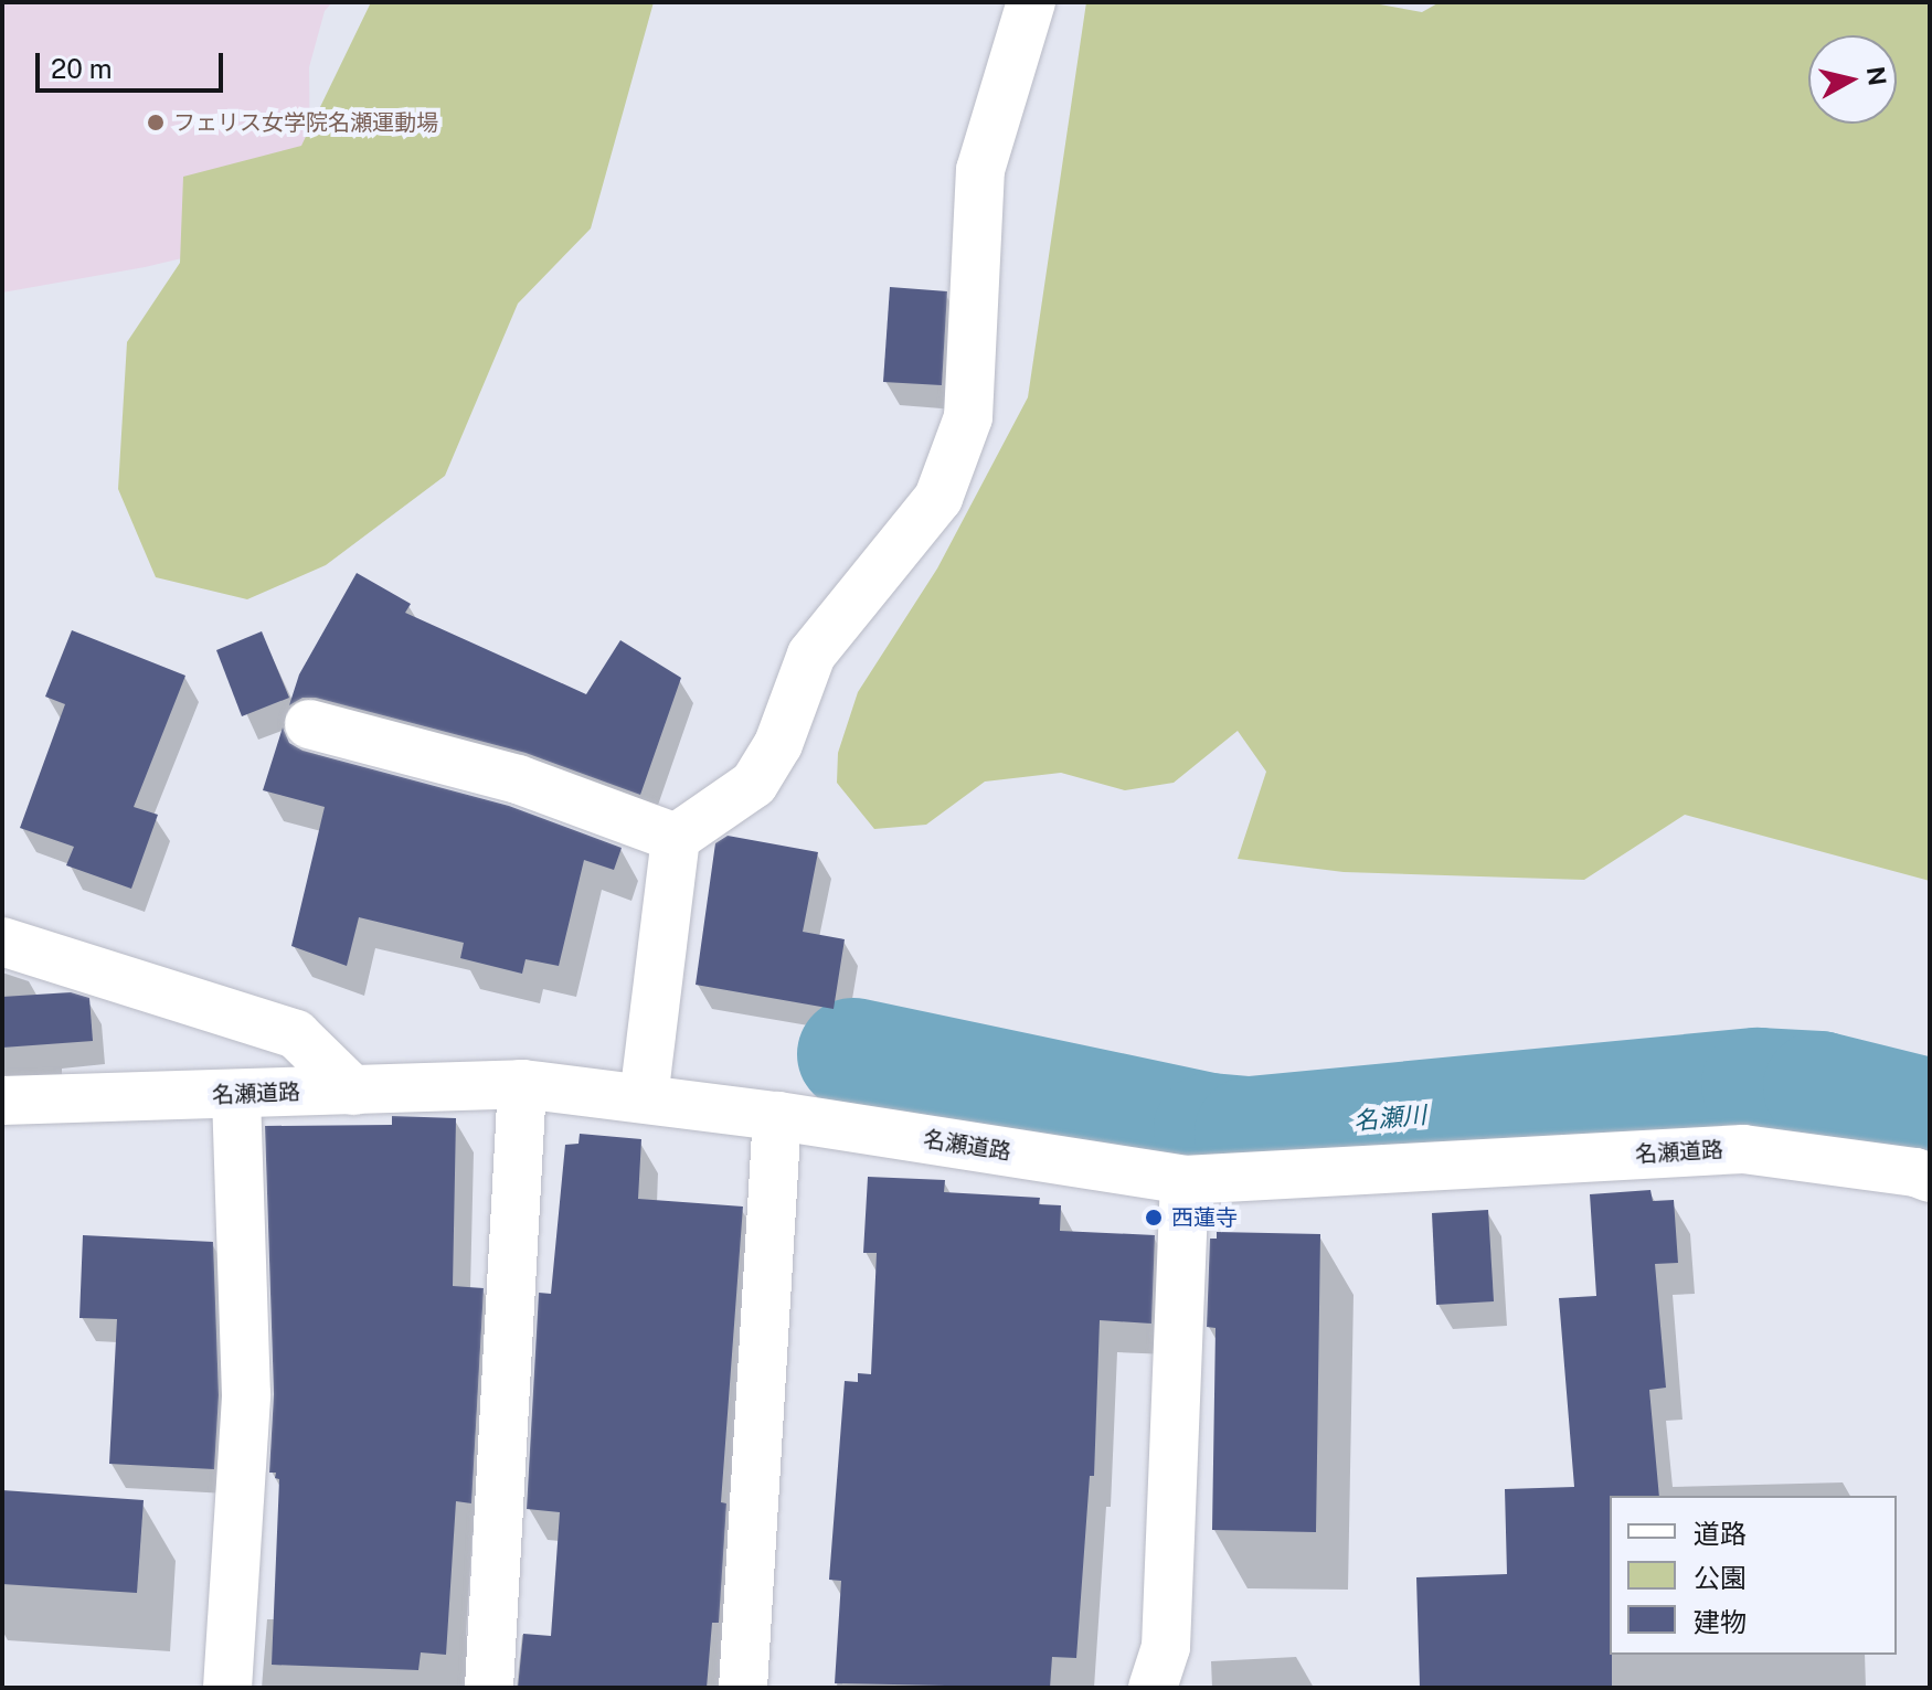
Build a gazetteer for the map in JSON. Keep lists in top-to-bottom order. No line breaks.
{"streets":{"street":["名瀬道路"]},"water":["名瀬川"],"places":["フェリス女学院名瀬運動場","西蓮寺"],"legend":["道路","公園","建物"],"scale_bar":"20 m","north":"right"}
